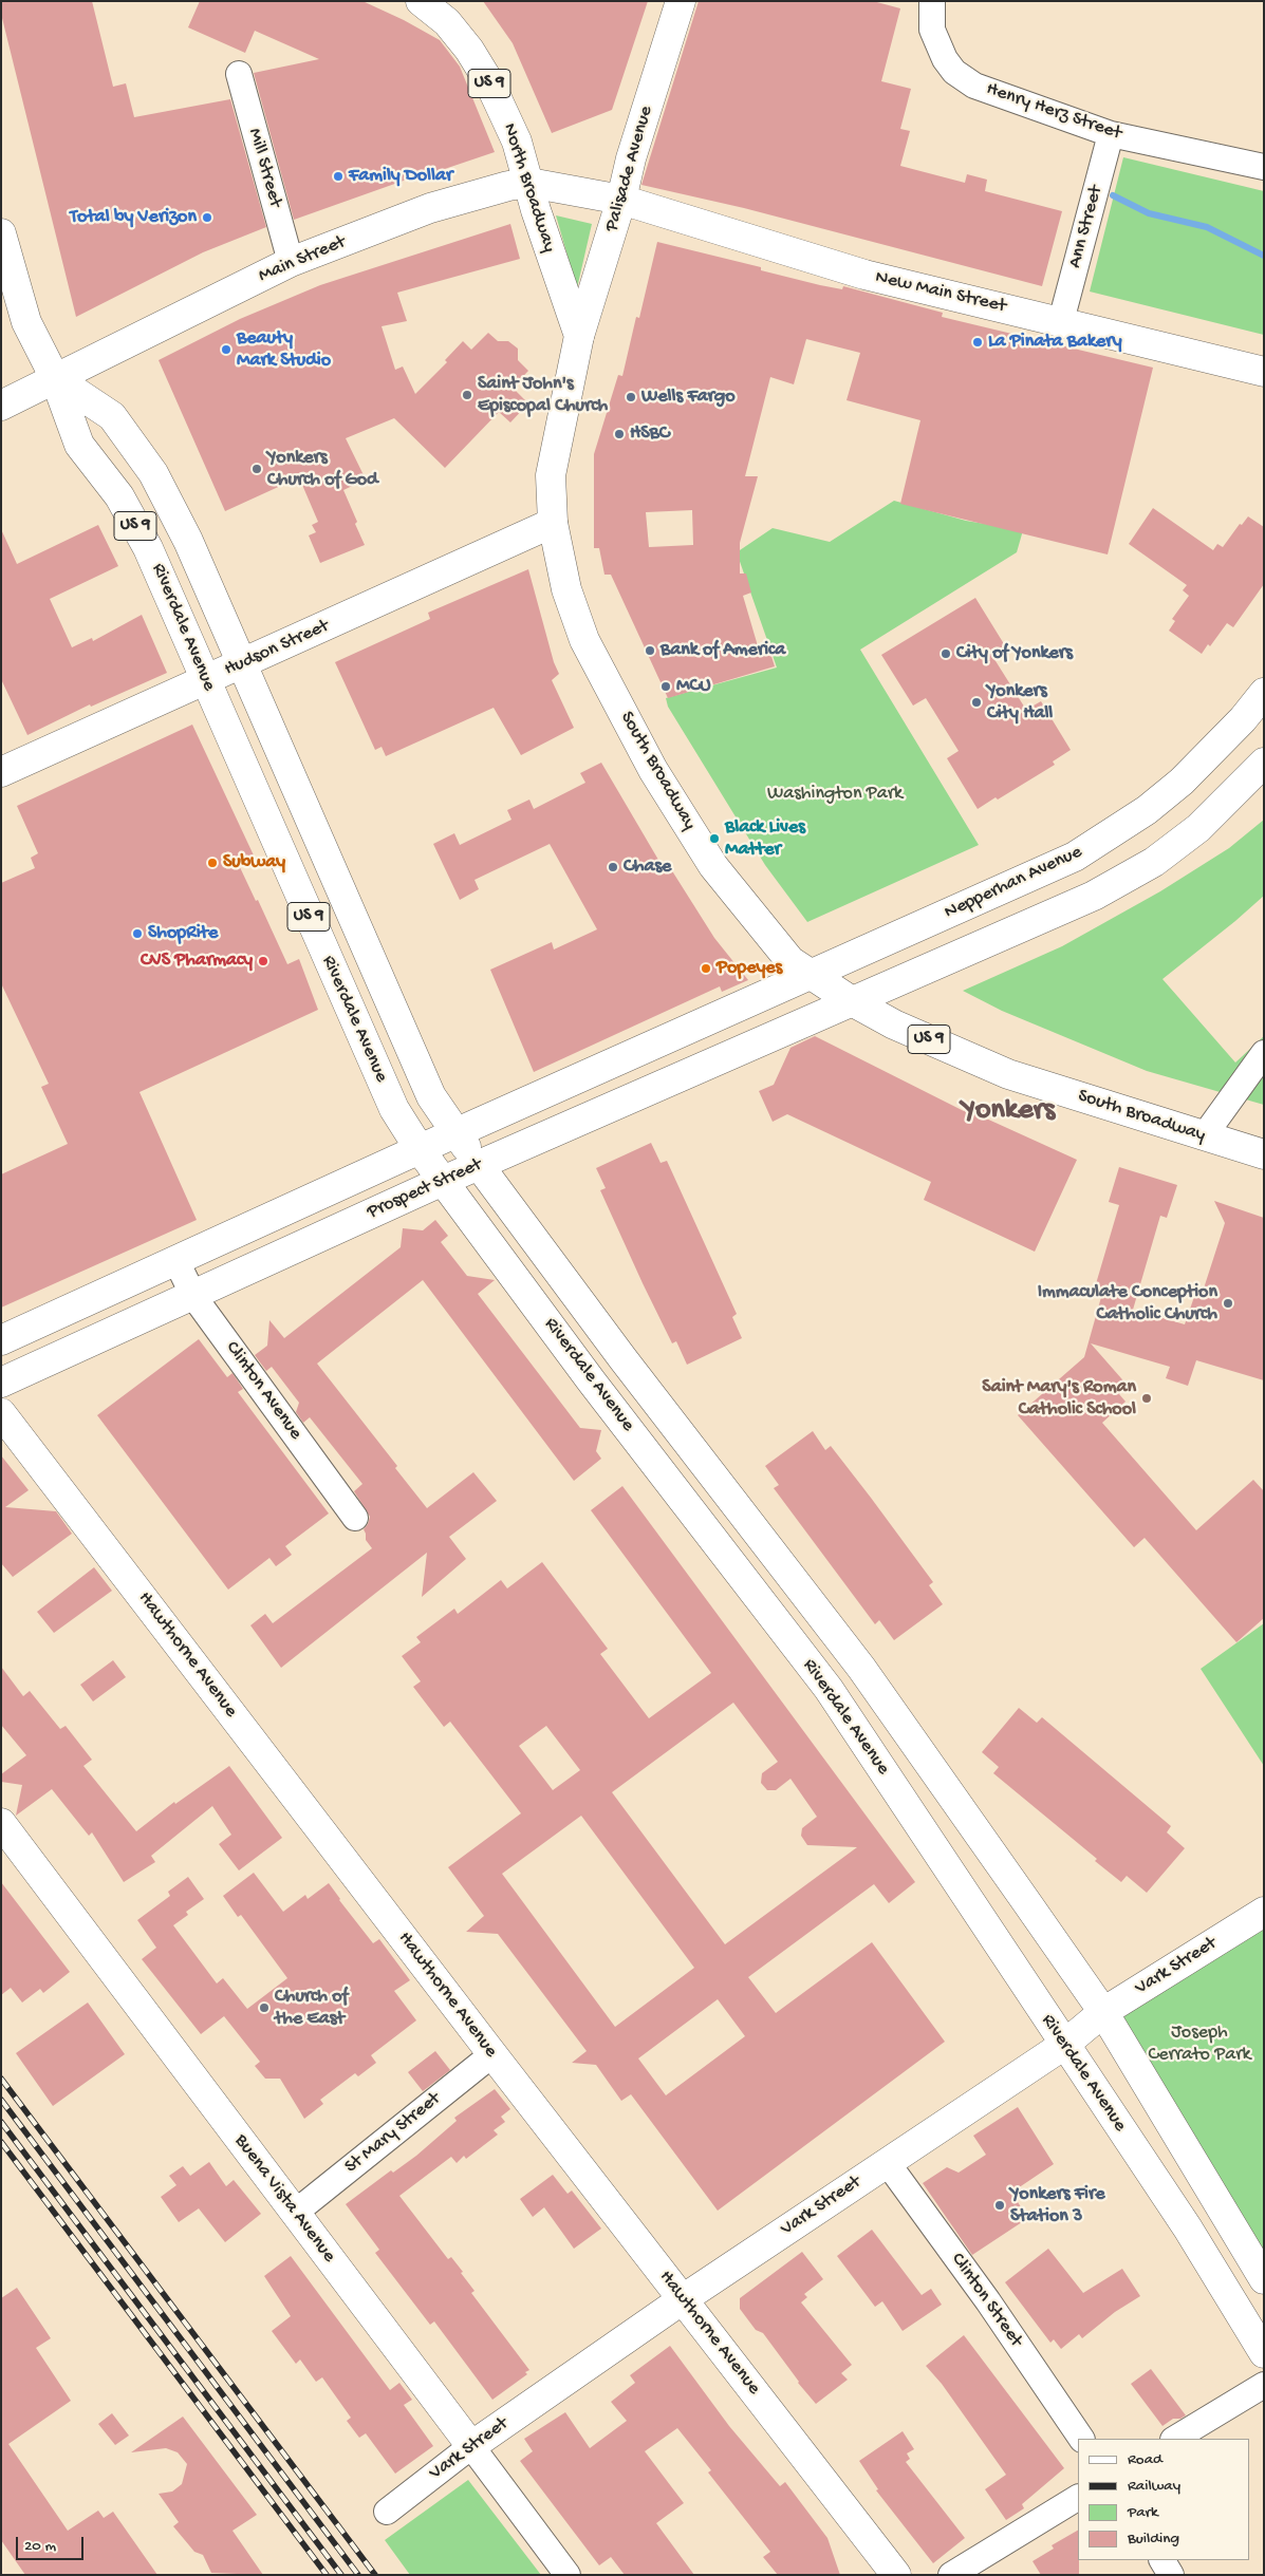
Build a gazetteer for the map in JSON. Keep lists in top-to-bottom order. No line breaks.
{"streets":{"main road":["US 9","Palisade Avenue","North Broadway","Main Street","New Main Street","Riverdale Avenue","Hudson Street","South Broadway","Nepperhan Avenue","Prospect Street","Hawthorne Avenue","Vark Street","Buena Vista Avenue"],"street":["Henry Herz Street","Mill Street","Ann Street","Clinton Avenue","St Mary Street","Clinton Street"]},"crossings":[["US 9","Main Street"],["US 9","Riverdale Avenue"],["Henry Herz Street","Ann Street"],["Mill Street","Main Street"],["Palisade Avenue","North Broadway"],["Palisade Avenue","Main Street"],["Palisade Avenue","New Main Street"],["Palisade Avenue","South Broadway"],["North Broadway","Main Street"],["North Broadway","South Broadway"],["Ann Street","New Main Street"],["Main Street","New Main Street"],["Main Street","Riverdale Avenue"],["Riverdale Avenue","Hudson Street"],["Riverdale Avenue","Prospect Street"],["Riverdale Avenue","Vark Street"],["Hudson Street","South Broadway"],["South Broadway","Nepperhan Avenue"],["South Broadway","Prospect Street"],["Nepperhan Avenue","Prospect Street"],["Prospect Street","Clinton Avenue"],["Hawthorne Avenue","Vark Street"],["Hawthorne Avenue","St Mary Street"],["Vark Street","Buena Vista Avenue"],["Vark Street","Clinton Street"],["St Mary Street","Buena Vista Avenue"]],"districts":["Yonkers"],"parks":["Washington Park","Joseph Cerrato Park"],"places":["Family Dollar","Total by Verizon","La Pinata Bakery","Beauty Mark Studio","Saint John's Episcopal Church","Wells Fargo","HSBC","Yonkers Church of God","Bank of America","City of Yonkers","MCU","Yonkers City Hall","Black Lives Matter","Subway","Chase","ShopRite","CVS Pharmacy","Popeyes","Immaculate Conception Catholic Church","Saint Mary's Roman Catholic School","Church of the East","Yonkers Fire Station 3"],"legend":["Road","Railway","Park","Building"],"scale_bar":"20 m"}
